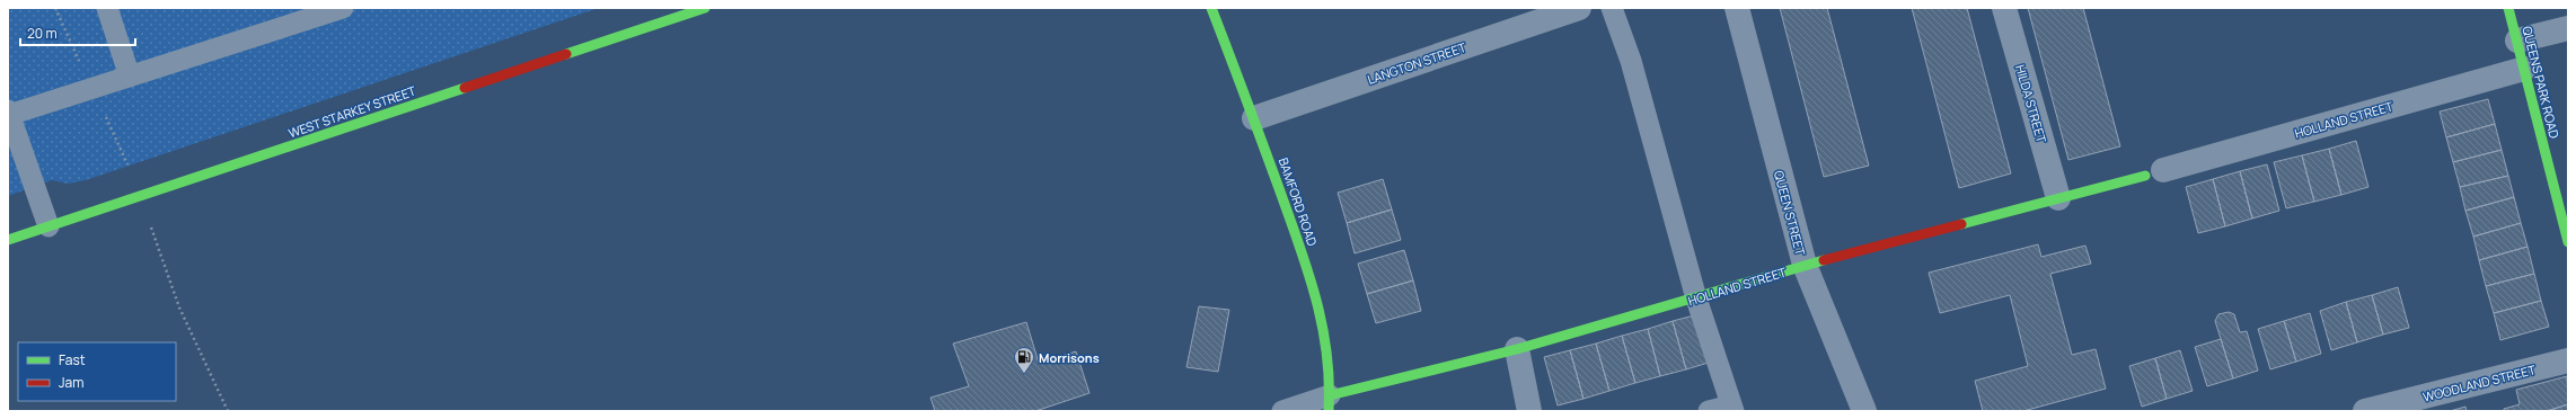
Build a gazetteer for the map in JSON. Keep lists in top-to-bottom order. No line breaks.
{"streets":{"street":["LANGTON STREET","QUEENS PARK ROAD","HILDA STREET","WEST STARKEY STREET","HOLLAND STREET","BAMFORD ROAD","QUEEN STREET","WOODLAND STREET"]},"crossings":[["LANGTON STREET","BAMFORD ROAD"],["QUEENS PARK ROAD","HOLLAND STREET"],["HILDA STREET","HOLLAND STREET"],["HOLLAND STREET","BAMFORD ROAD"],["HOLLAND STREET","QUEEN STREET"]],"places":{"fuel station":["Morrisons"]},"legend":["Fast","Jam"],"scale_bar":"20 m"}
